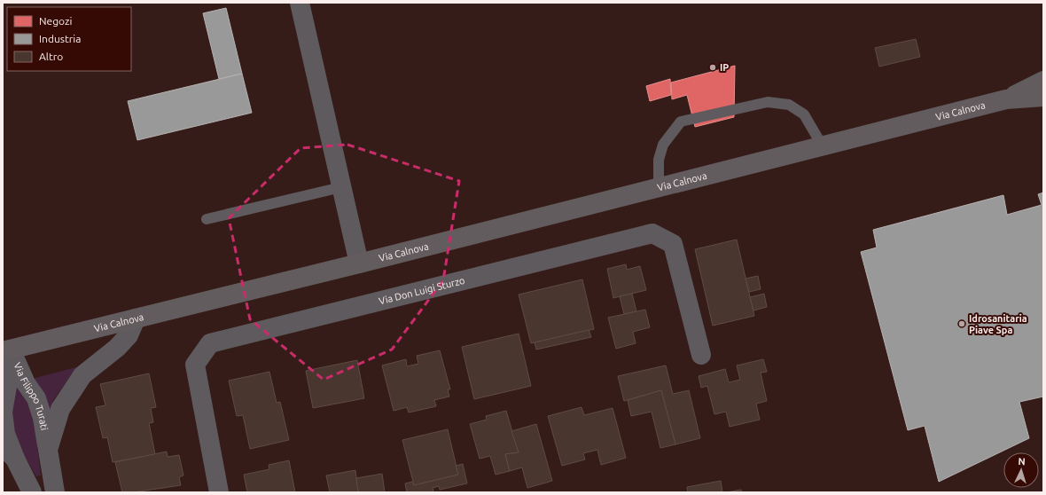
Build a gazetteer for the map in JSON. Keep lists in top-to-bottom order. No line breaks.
{"streets":{"main road":["Via Calnova"],"street":["Via Don Luigi Sturzo","Via Filippo Turati"]},"crossings":[["Via Calnova","Via Filippo Turati"]],"places":["IP","Idrosanitaria Piave Spa"],"legend":["Negozi","Industria","Altro"],"north":"top"}
